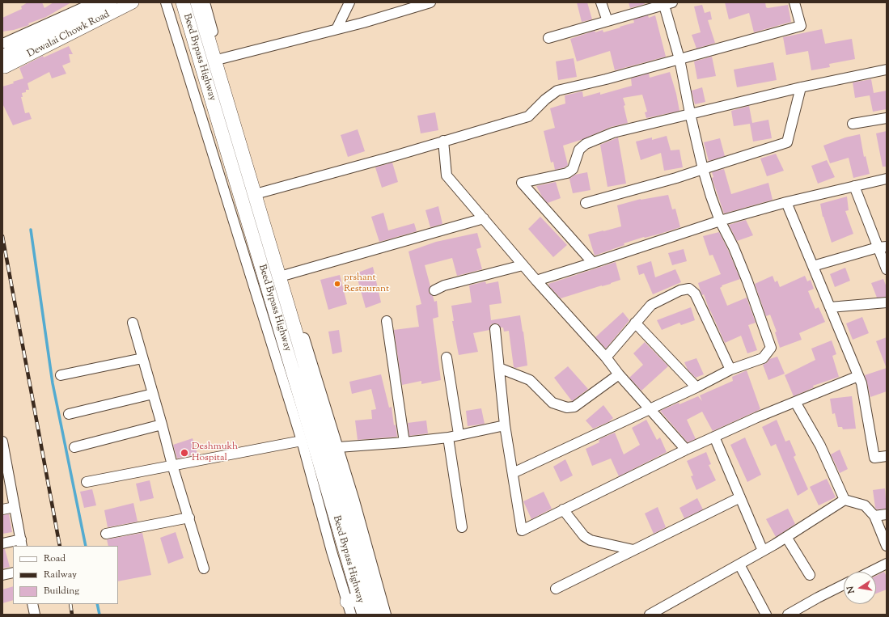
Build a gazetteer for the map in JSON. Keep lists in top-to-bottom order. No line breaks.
{"streets":{"highway":["Beed Bypass Highway"],"main road":["Dewalai Chowk Road"]},"places":["prshant Restaurant","Deshmukh Hospital"],"legend":["Road","Railway","Building"],"north":"left"}
